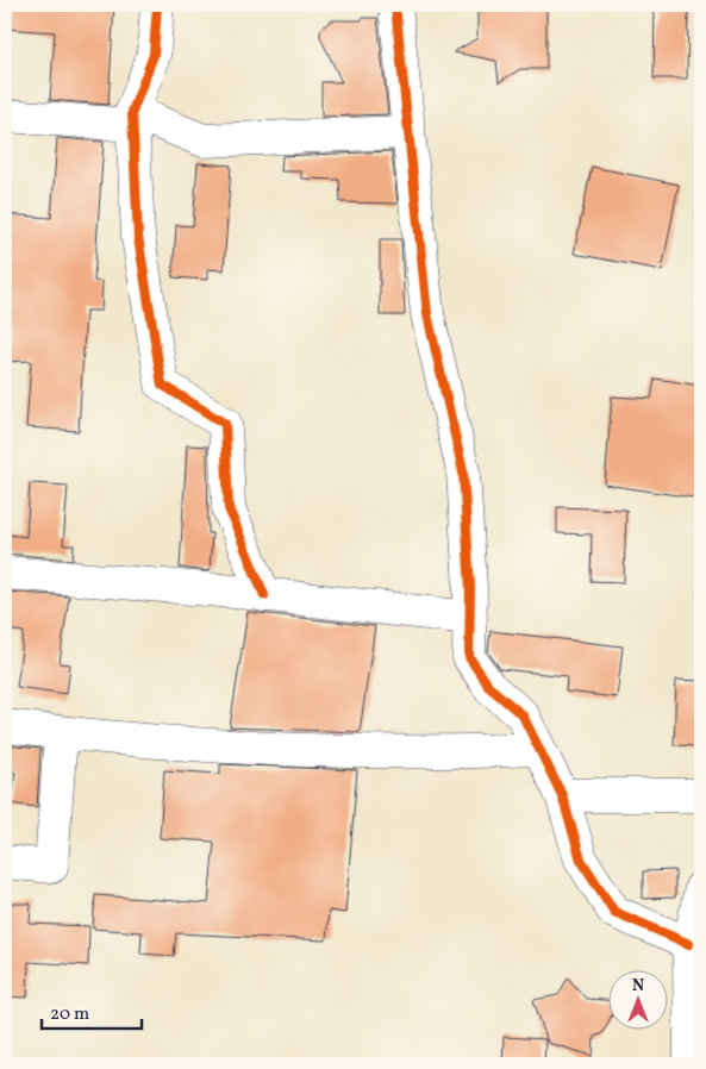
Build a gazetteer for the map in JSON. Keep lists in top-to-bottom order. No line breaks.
{"scale_bar":"20 m","north":"top"}
